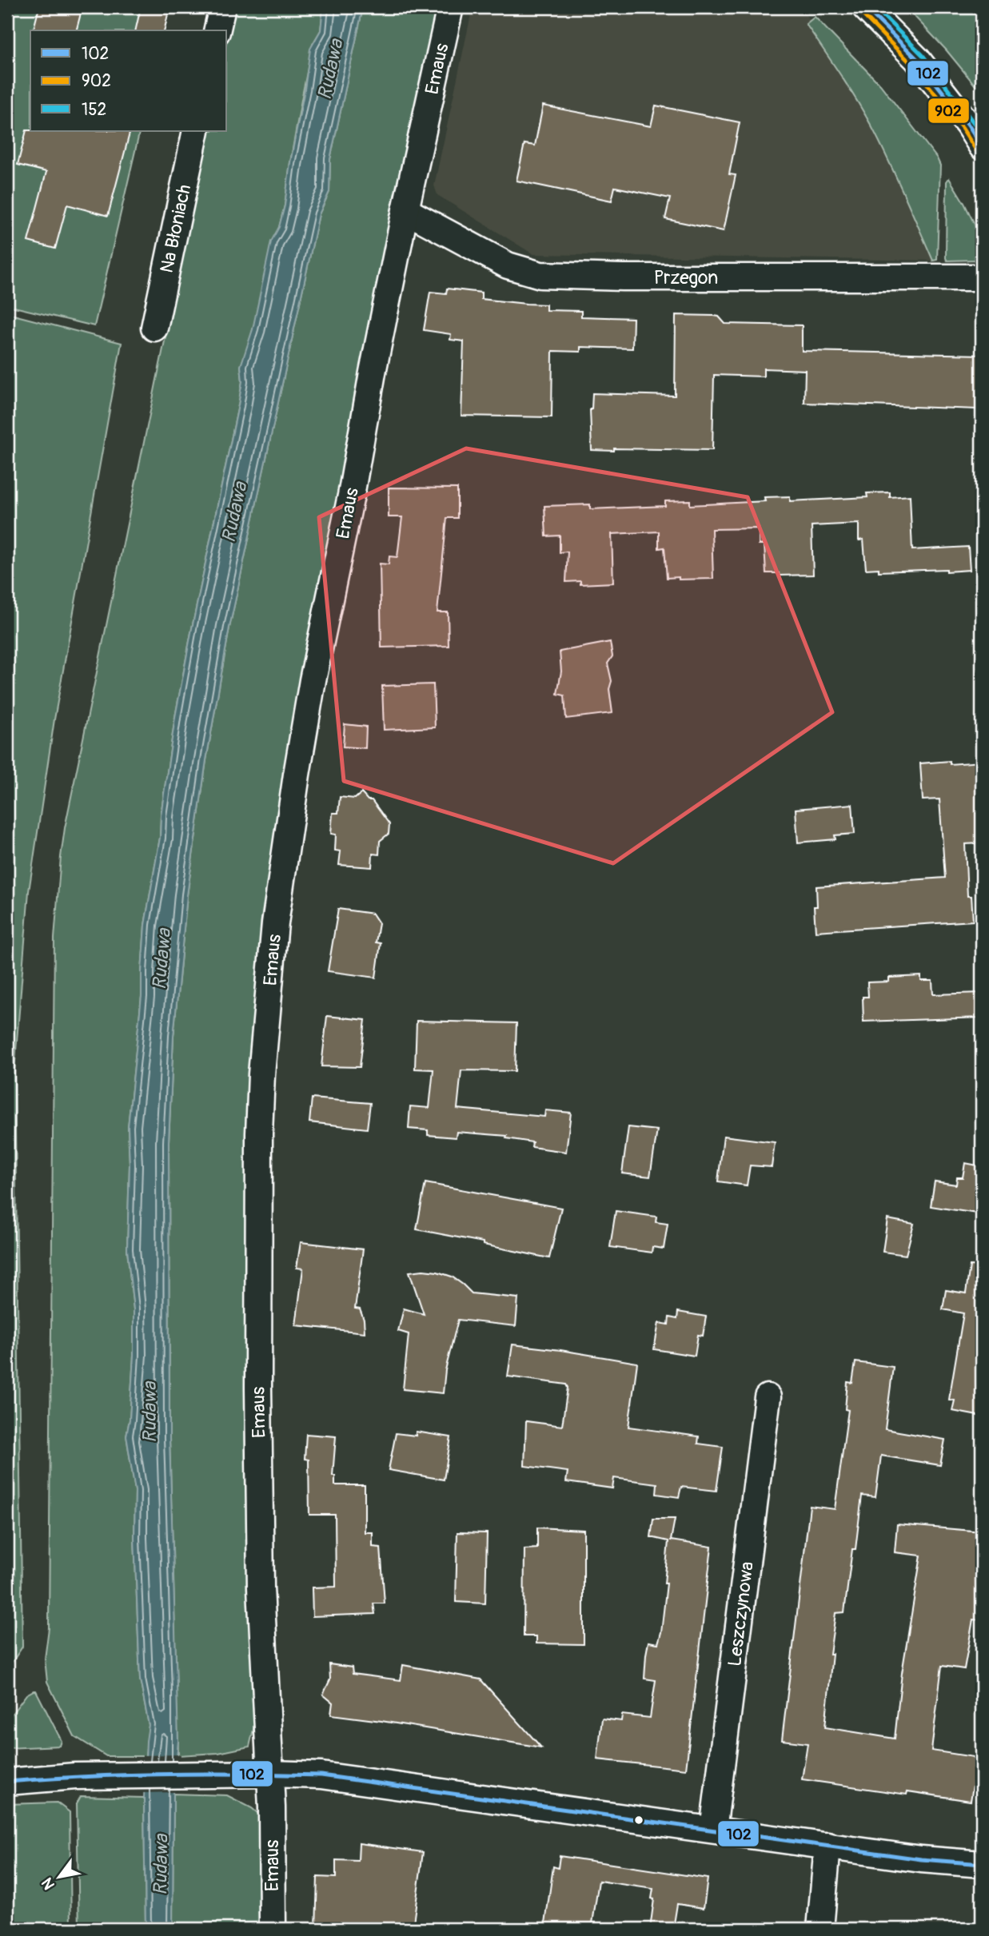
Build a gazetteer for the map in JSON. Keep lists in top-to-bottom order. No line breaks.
{"streets":{"street":["Emaus","Na Błoniach","Przegon","Leszczynowa"]},"crossings":[["Emaus","Przegon"]],"water":["Rudawa"],"lines":["transit line 102","transit line 152","transit line 902"],"legend":["102","902","152"],"north":"bottom left"}
